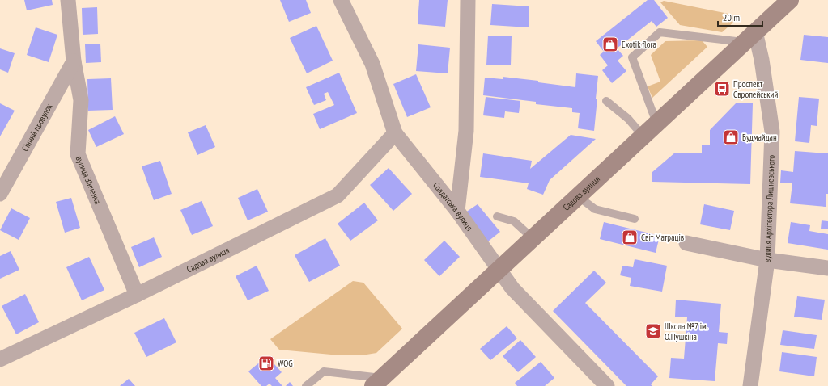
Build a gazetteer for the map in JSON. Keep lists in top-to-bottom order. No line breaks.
{"streets":{"main road":["Садова вулиця"],"street":["Сінний провулок","вулиця Зінченка","Солдатська вулиця","вулиця Архітектора Лишневського"]},"crossings":[["Сінний провулок","вулиця Зінченка"],["вулиця Зінченка","Садова вулиця"],["Садова вулиця","Солдатська вулиця"],["Садова вулиця","вулиця Архітектора Лишневського"]],"places":{"shop":["Exotik flora","Будмайдан","Світ Матраців"],"bus stop":["Проспект Європейський"],"school or university":["Школа №7 ім. О.Пушкіна"],"fuel station":["WOG"]},"scale_bar":"20 m"}
